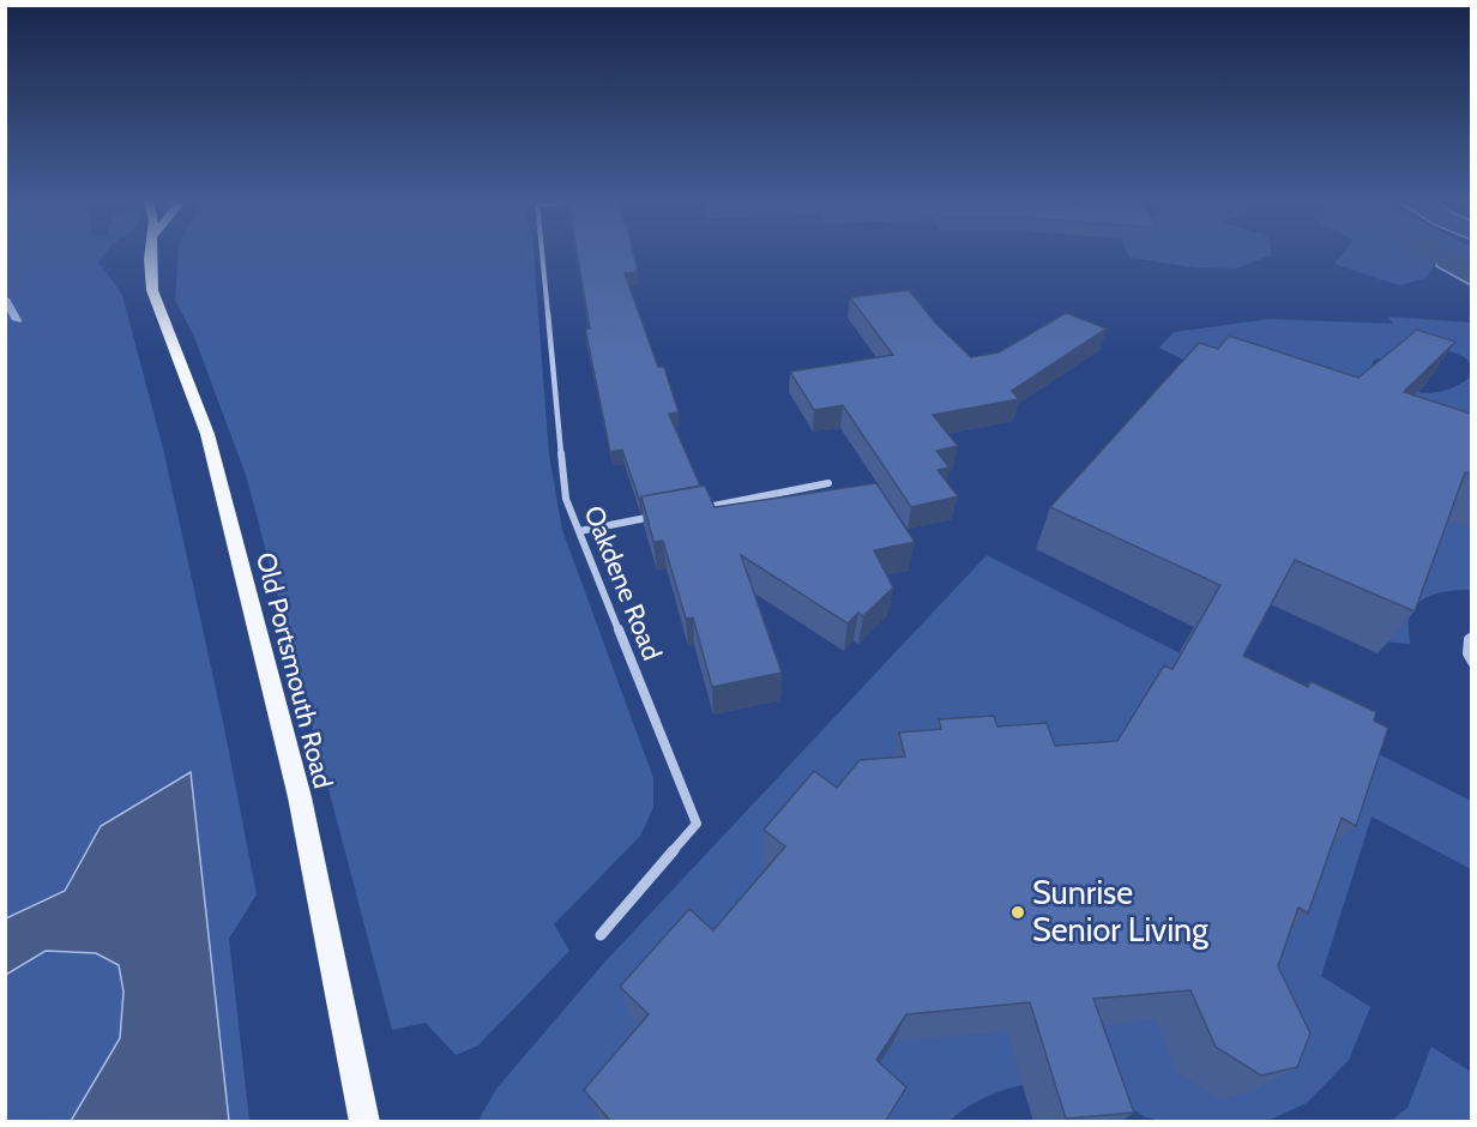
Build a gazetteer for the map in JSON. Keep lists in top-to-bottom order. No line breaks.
{"streets":{"main road":["Old Portsmouth Road"],"street":["Oakdene Road"]},"places":["Sunrise Senior Living"]}
